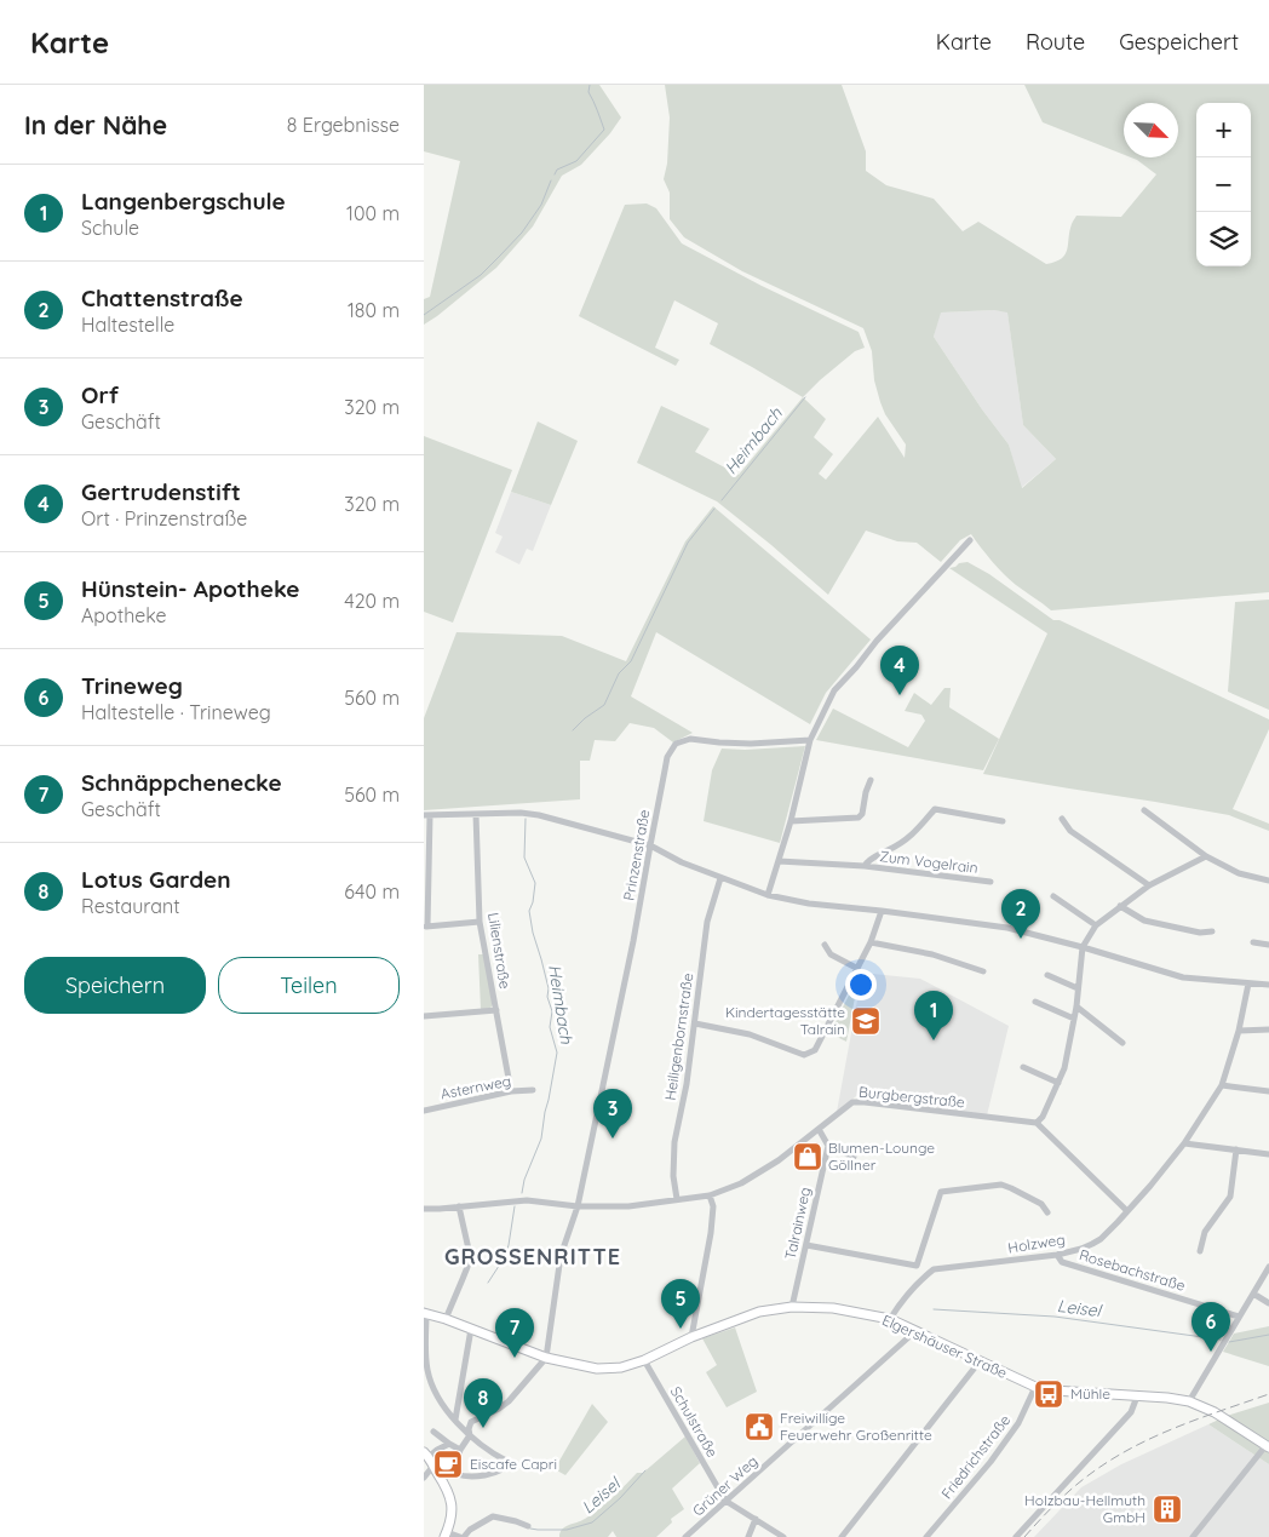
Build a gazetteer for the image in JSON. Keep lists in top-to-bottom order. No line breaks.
{"streets":{"street":["Prinzenstraße","Zum Vogelrain","Lilienstraße","Heiligenbornstraße","Asternweg","Burgbergstraße","Talrainweg","Holzweg","Rosebachstraße","Elgershäuser Straße","Schulstraße","Friedrichstraße","Grüner Weg"]},"crossings":[["Prinzenstraße","Burgbergstraße"],["Prinzenstraße","Elgershäuser Straße"],["Lilienstraße","Asternweg"],["Heiligenbornstraße","Burgbergstraße"],["Talrainweg","Elgershäuser Straße"],["Holzweg","Rosebachstraße"],["Elgershäuser Straße","Schulstraße"],["Elgershäuser Straße","Friedrichstraße"],["Elgershäuser Straße","Grüner Weg"],["Schulstraße","Grüner Weg"]],"districts":["GROSSENRITTE"],"water":["Heimbach","Leisel"],"places":{"school or university":["Kindertagesstätte Talrain"],"shop":["Blumen-Lounge Göllner"],"bus stop":["Mühle"],"public building":["Freiwillige Feuerwehr Großenritte"],"cafe":["Eiscafe Capri"],"building":["Holzbau-Hellmuth GmbH"]},"north":"bottom right","page":{"header":"Karte","nav":["Karte","Route","Gespeichert"],"heading":["In der Nähe","8 Ergebnisse"],"map_buttons":["+","−"],"list":[{"mark":"1","name":"Langenbergschule","note":"Schule","value":"100 m"},{"mark":"2","name":"Chattenstraße","note":"Haltestelle","value":"180 m"},{"mark":"3","name":"Orf","note":"Geschäft","value":"320 m"},{"mark":"4","name":"Gertrudenstift","note":"Ort · Prinzenstraße","value":"320 m"},{"mark":"5","name":"Hünstein- Apotheke","note":"Apotheke","value":"420 m"},{"mark":"6","name":"Trineweg","note":"Haltestelle · Trineweg","value":"560 m"},{"mark":"7","name":"Schnäppchenecke","note":"Geschäft","value":"560 m"},{"mark":"8","name":"Lotus Garden","note":"Restaurant","value":"640 m"}],"pins":["4","2","1","3","5","6","7","8"],"buttons":["Speichern","Teilen"]}}
